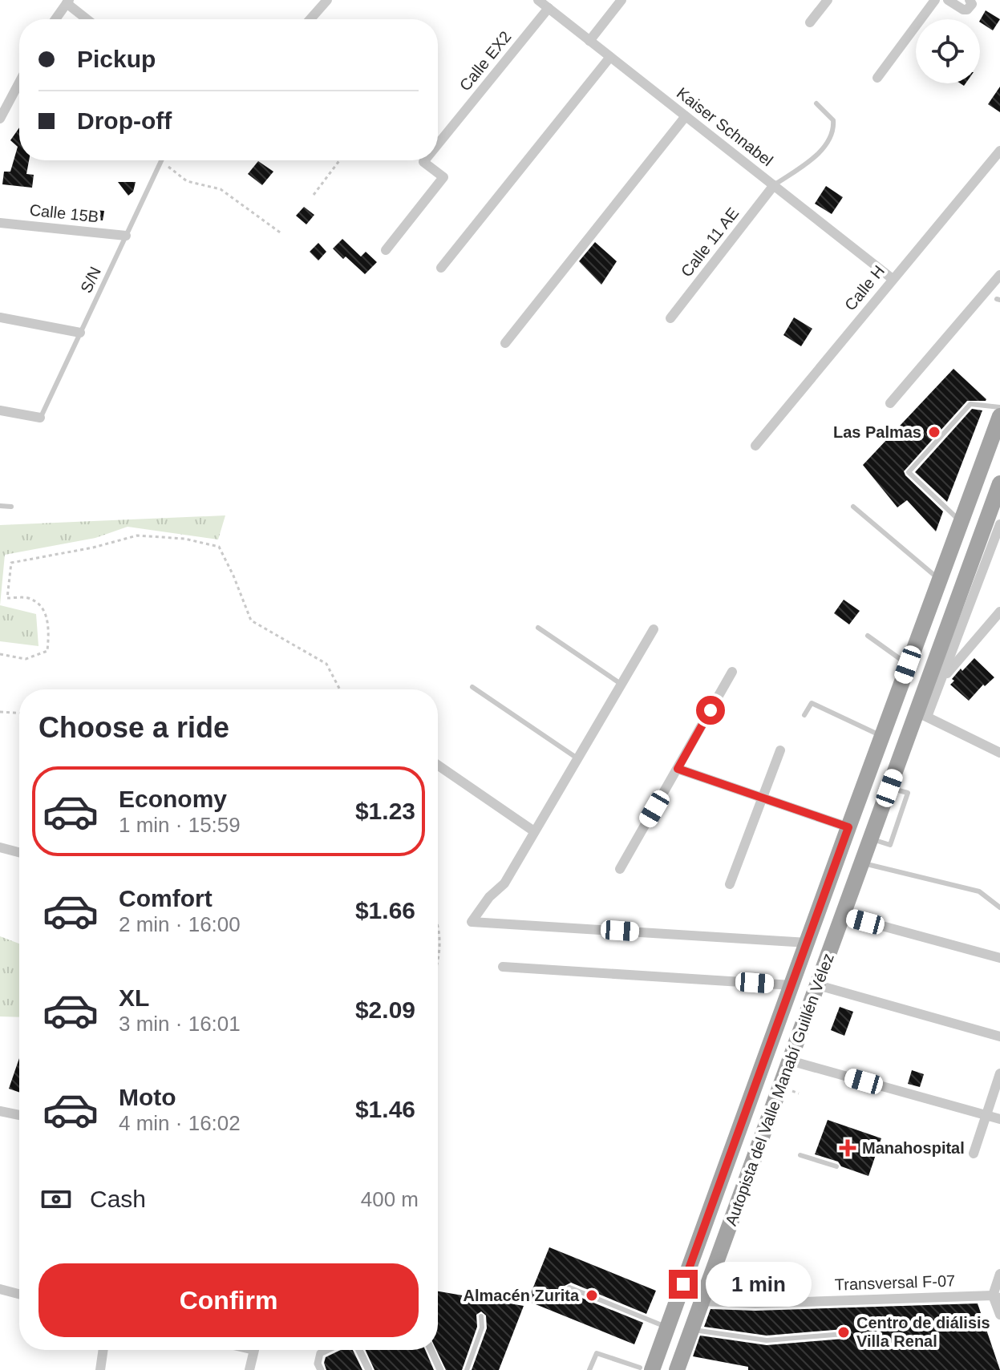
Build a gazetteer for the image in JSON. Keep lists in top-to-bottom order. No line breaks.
{"streets":{"main road":["Autopista del Valle Manabí Guillén Vélez"],"street":["Calle EX2","Kaiser Schnabel","Calle 15B","Calle 11 AE","Calle H","Transversal F-07"],"lane":["S/N"]},"crossings":[["Calle EX2","Kaiser Schnabel"],["Kaiser Schnabel","Calle 11 AE"],["Kaiser Schnabel","Calle H"],["Calle 15B","S/N"],["Autopista del Valle Manabí Guillén Vélez","Transversal F-07"]],"places":{"other":["Las Palmas","Almacén Zurita","Centro de diálisis Villa Renal"],"health":["Manahospital"]},"page":{"banner":["Pickup","Drop-off"],"heading":"Choose a ride","list":[{"name":"Economy","note":"1 min · 15:59","value":"$1.23"},{"name":"Comfort","note":"2 min · 16:00","value":"$1.66"},{"name":"XL","note":"3 min · 16:01","value":"$2.09"},{"name":"Moto","note":"4 min · 16:02","value":"$1.46"}],"pay":["Cash","400 m"],"buttons":"Confirm","bubble":"1 min"}}
